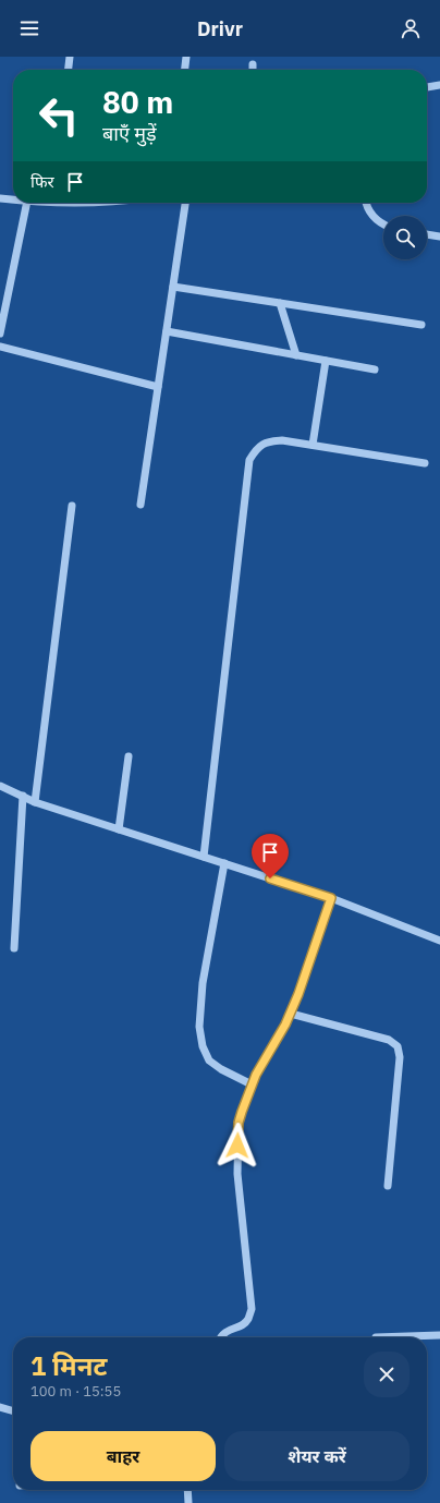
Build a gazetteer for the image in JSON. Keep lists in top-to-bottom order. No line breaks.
{"page":{"header":"Drivr","turn":["80 m","बाएँ मुड़ें"],"then":"फिर","heading":["1 मिनट","100 m · 15:55"],"buttons":["बाहर","शेयर करें"]}}
